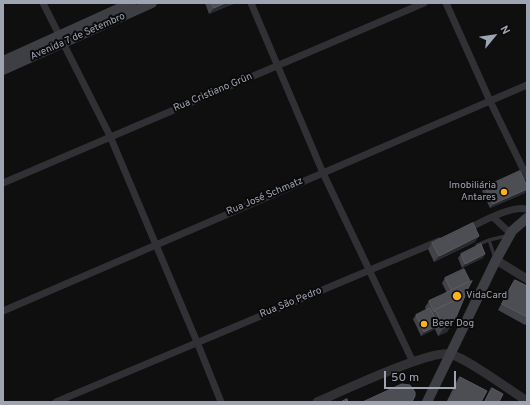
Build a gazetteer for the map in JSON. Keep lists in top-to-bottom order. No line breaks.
{"streets":{"main road":["Avenida 7 de Setembro"],"street":["Rua Cristiano Grün","Rua José Schmatz","Rua São Pedro"]},"places":["Imobiliária Antares","VidaCard","Beer Dog"],"scale_bar":"50 m","north":"top right"}
